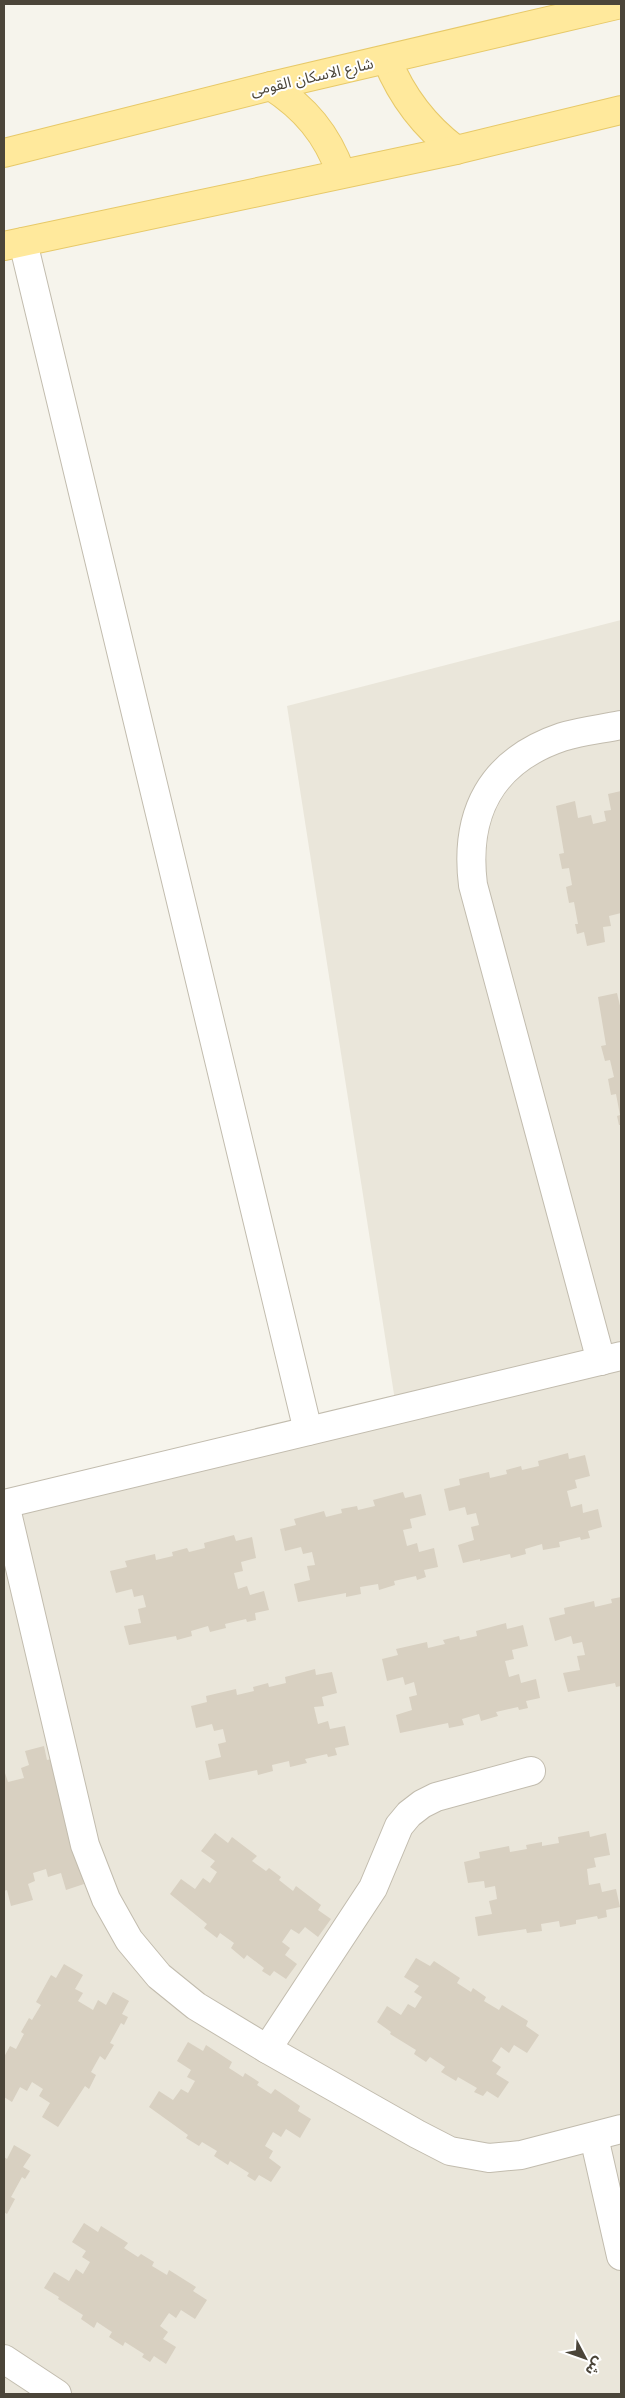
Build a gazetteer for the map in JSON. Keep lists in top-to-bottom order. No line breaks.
{"streets":{"main road":["شارع الاسكان القومى"]},"north":"bottom right"}
